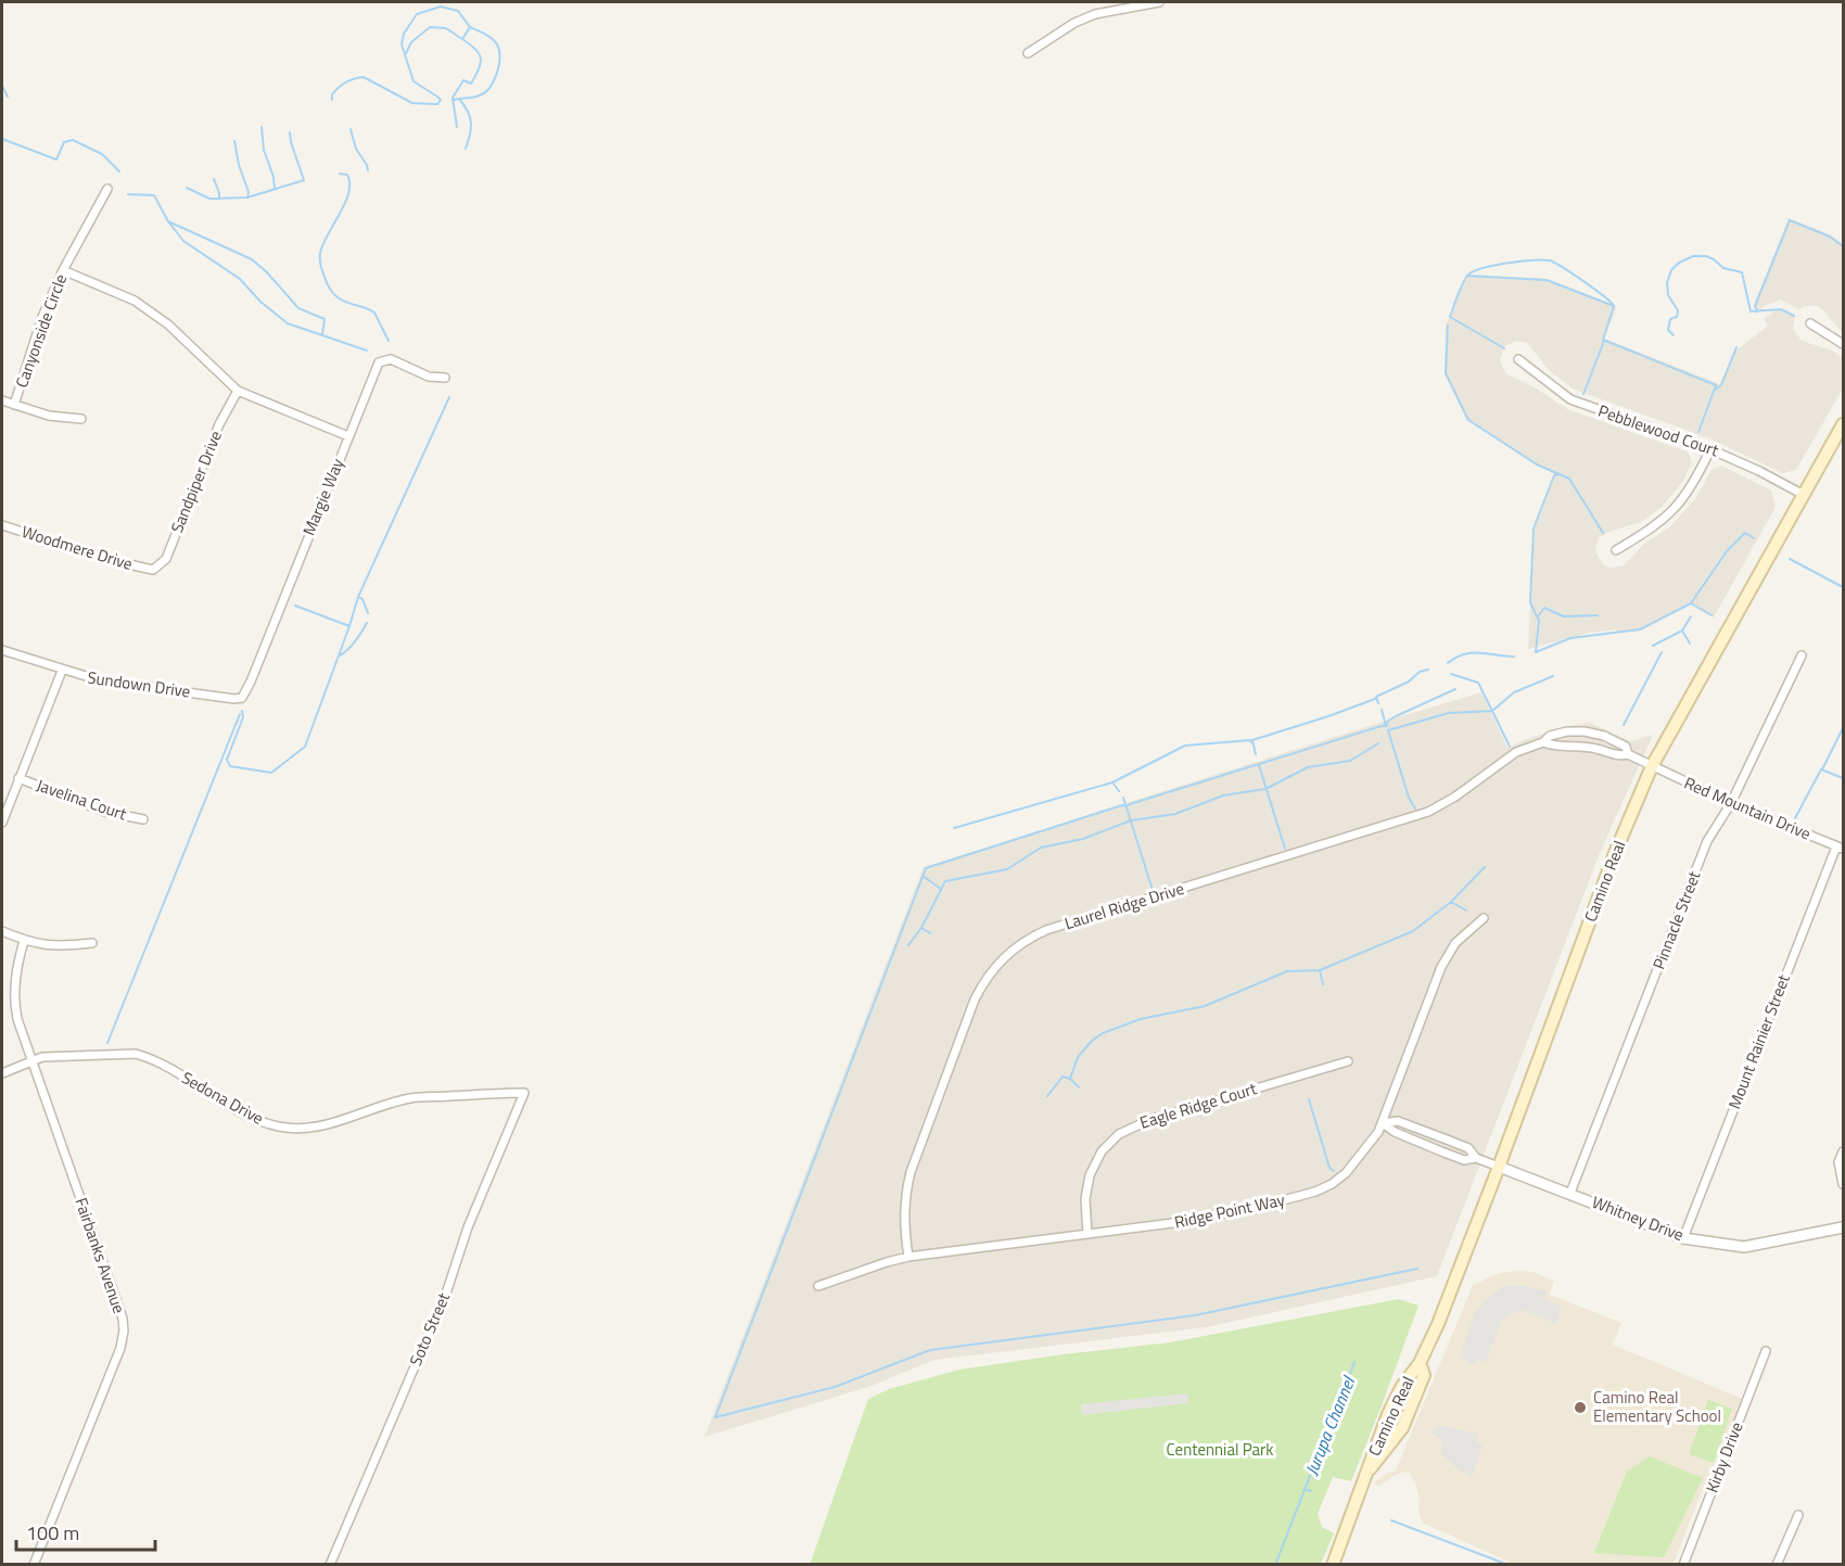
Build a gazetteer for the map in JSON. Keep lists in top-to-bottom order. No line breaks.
{"streets":{"main road":["Camino Real"],"street":["Canyonside Circle","Pebblewood Court","Sandpiper Drive","Margie Way","Woodmere Drive","Sundown Drive","Javelina Court","Red Mountain Drive","Laurel Ridge Drive","Pinnacle Street","Mount Rainier Street","Sedona Drive","Eagle Ridge Court","Ridge Point Way","Whitney Drive","Fairbanks Avenue","Soto Street","Kirby Drive"]},"crossings":[["Pebblewood Court","Camino Real"],["Sandpiper Drive","Woodmere Drive"],["Margie Way","Sundown Drive"],["Red Mountain Drive","Camino Real"],["Red Mountain Drive","Laurel Ridge Drive"],["Red Mountain Drive","Pinnacle Street"],["Red Mountain Drive","Mount Rainier Street"],["Camino Real","Laurel Ridge Drive"],["Camino Real","Whitney Drive"],["Laurel Ridge Drive","Ridge Point Way"],["Pinnacle Street","Whitney Drive"],["Mount Rainier Street","Whitney Drive"],["Sedona Drive","Fairbanks Avenue"],["Sedona Drive","Soto Street"],["Eagle Ridge Court","Ridge Point Way"],["Ridge Point Way","Whitney Drive"]],"water":["Jurupa Channel"],"parks":["Centennial Park"],"places":["Camino Real Elementary School"],"scale_bar":"100 m"}
